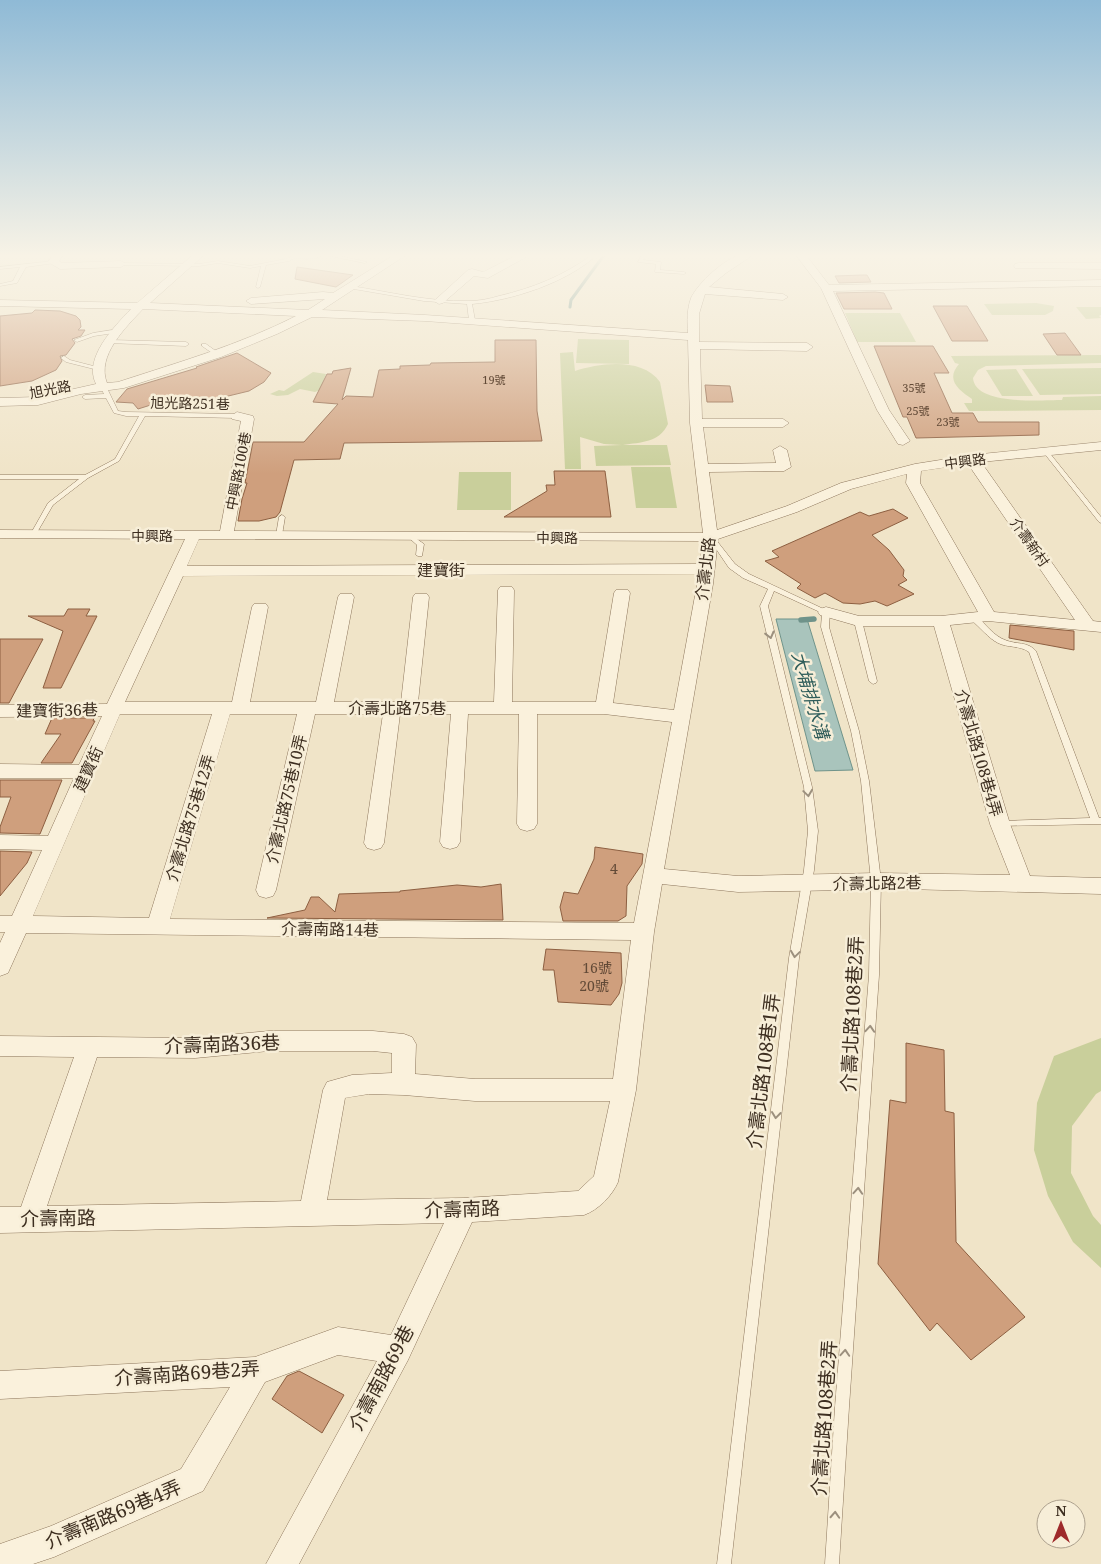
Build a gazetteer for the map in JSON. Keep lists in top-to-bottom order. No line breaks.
{"streets":{"street":["旭光路","中興路","中興路100巷","介壽新村","介壽北路","建寶街","介壽北路75巷","建寶街36巷","介壽北路108巷4弄","介壽北路75巷10弄","介壽北路75巷12弄","介壽北路2巷","介壽南路14巷","介壽南路36巷","介壽南路","介壽南路69巷2弄","介壽南路69巷","介壽南路69巷4弄"],"lane":["旭光路251巷","介壽北路108巷2弄","介壽北路108巷1弄"]},"crossings":[["旭光路","旭光路251巷"],["旭光路251巷","中興路"],["旭光路251巷","中興路100巷"],["中興路","中興路100巷"],["中興路","介壽新村"],["中興路","介壽北路"],["中興路","建寶街"],["介壽北路","建寶街"],["介壽北路","介壽北路75巷"],["介壽北路","介壽北路2巷"],["介壽北路","介壽南路"],["建寶街","介壽北路75巷"],["建寶街","建寶街36巷"],["建寶街","介壽南路14巷"],["介壽北路75巷","建寶街36巷"],["介壽北路75巷","介壽北路75巷10弄"],["介壽北路75巷","介壽北路75巷12弄"],["介壽北路108巷4弄","介壽北路2巷"],["介壽北路75巷12弄","介壽南路14巷"],["介壽北路2巷","介壽北路108巷2弄"],["介壽北路2巷","介壽北路108巷1弄"],["介壽北路2巷","介壽南路"],["介壽南路14巷","介壽南路"],["介壽南路","介壽南路69巷"],["介壽南路69巷2弄","介壽南路69巷"],["介壽南路69巷2弄","介壽南路69巷4弄"]],"one_way":["介壽北路108巷2弄","介壽北路108巷1弄"],"water":["大埔排水溝"],"house_numbers":["19號","35號","25號","23號","4","16號","20號"],"north":"top"}
